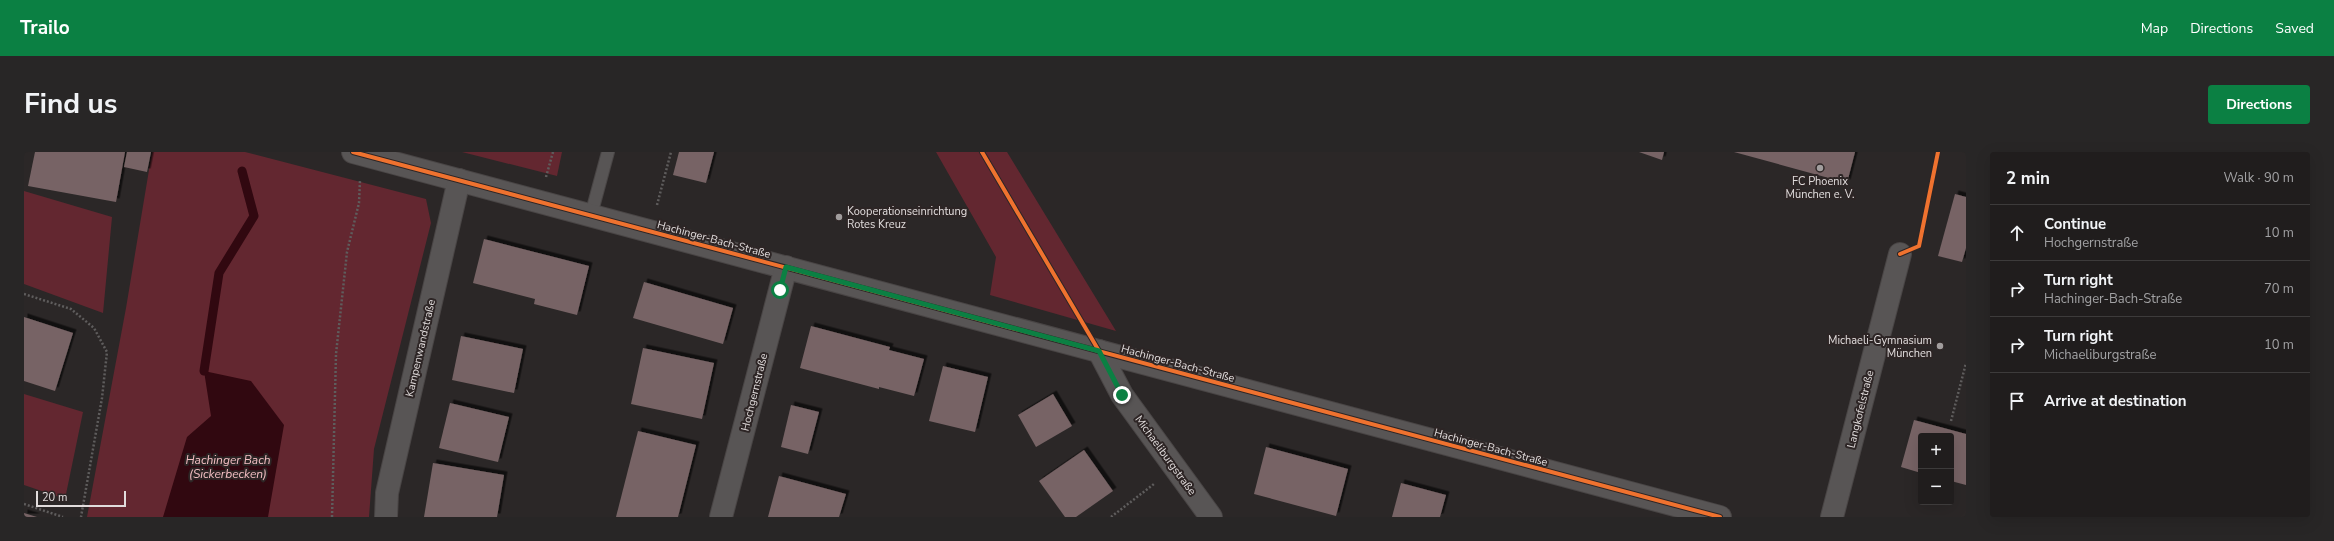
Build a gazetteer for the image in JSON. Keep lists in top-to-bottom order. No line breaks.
{"streets":{"street":["Hachinger-Bach-Straße","Kampenwandstraße","Hochgernstraße","Langkofelstraße","Michaeliburgstraße"]},"crossings":[["Hachinger-Bach-Straße","Kampenwandstraße"],["Hachinger-Bach-Straße","Hochgernstraße"],["Hachinger-Bach-Straße","Michaeliburgstraße"]],"water":["Hachinger Bach (Sickerbecken)"],"places":["FC Phoenix München e. V.","Kooperationseinrichtung Rotes Kreuz","Michaeli-Gymnasium München"],"scale_bar":"20 m","page":{"header":"Trailo","nav":["Map","Directions","Saved"],"title":"Find us","buttons":"Directions","heading":["2 min","Walk · 90 m"],"list":[["Continue","Hochgernstraße","10 m"],["Turn right","Hachinger-Bach-Straße","70 m"],["Turn right","Michaeliburgstraße","10 m"],"Arrive at destination"],"map_buttons":["+","−"],"scale":"20 m"}}
